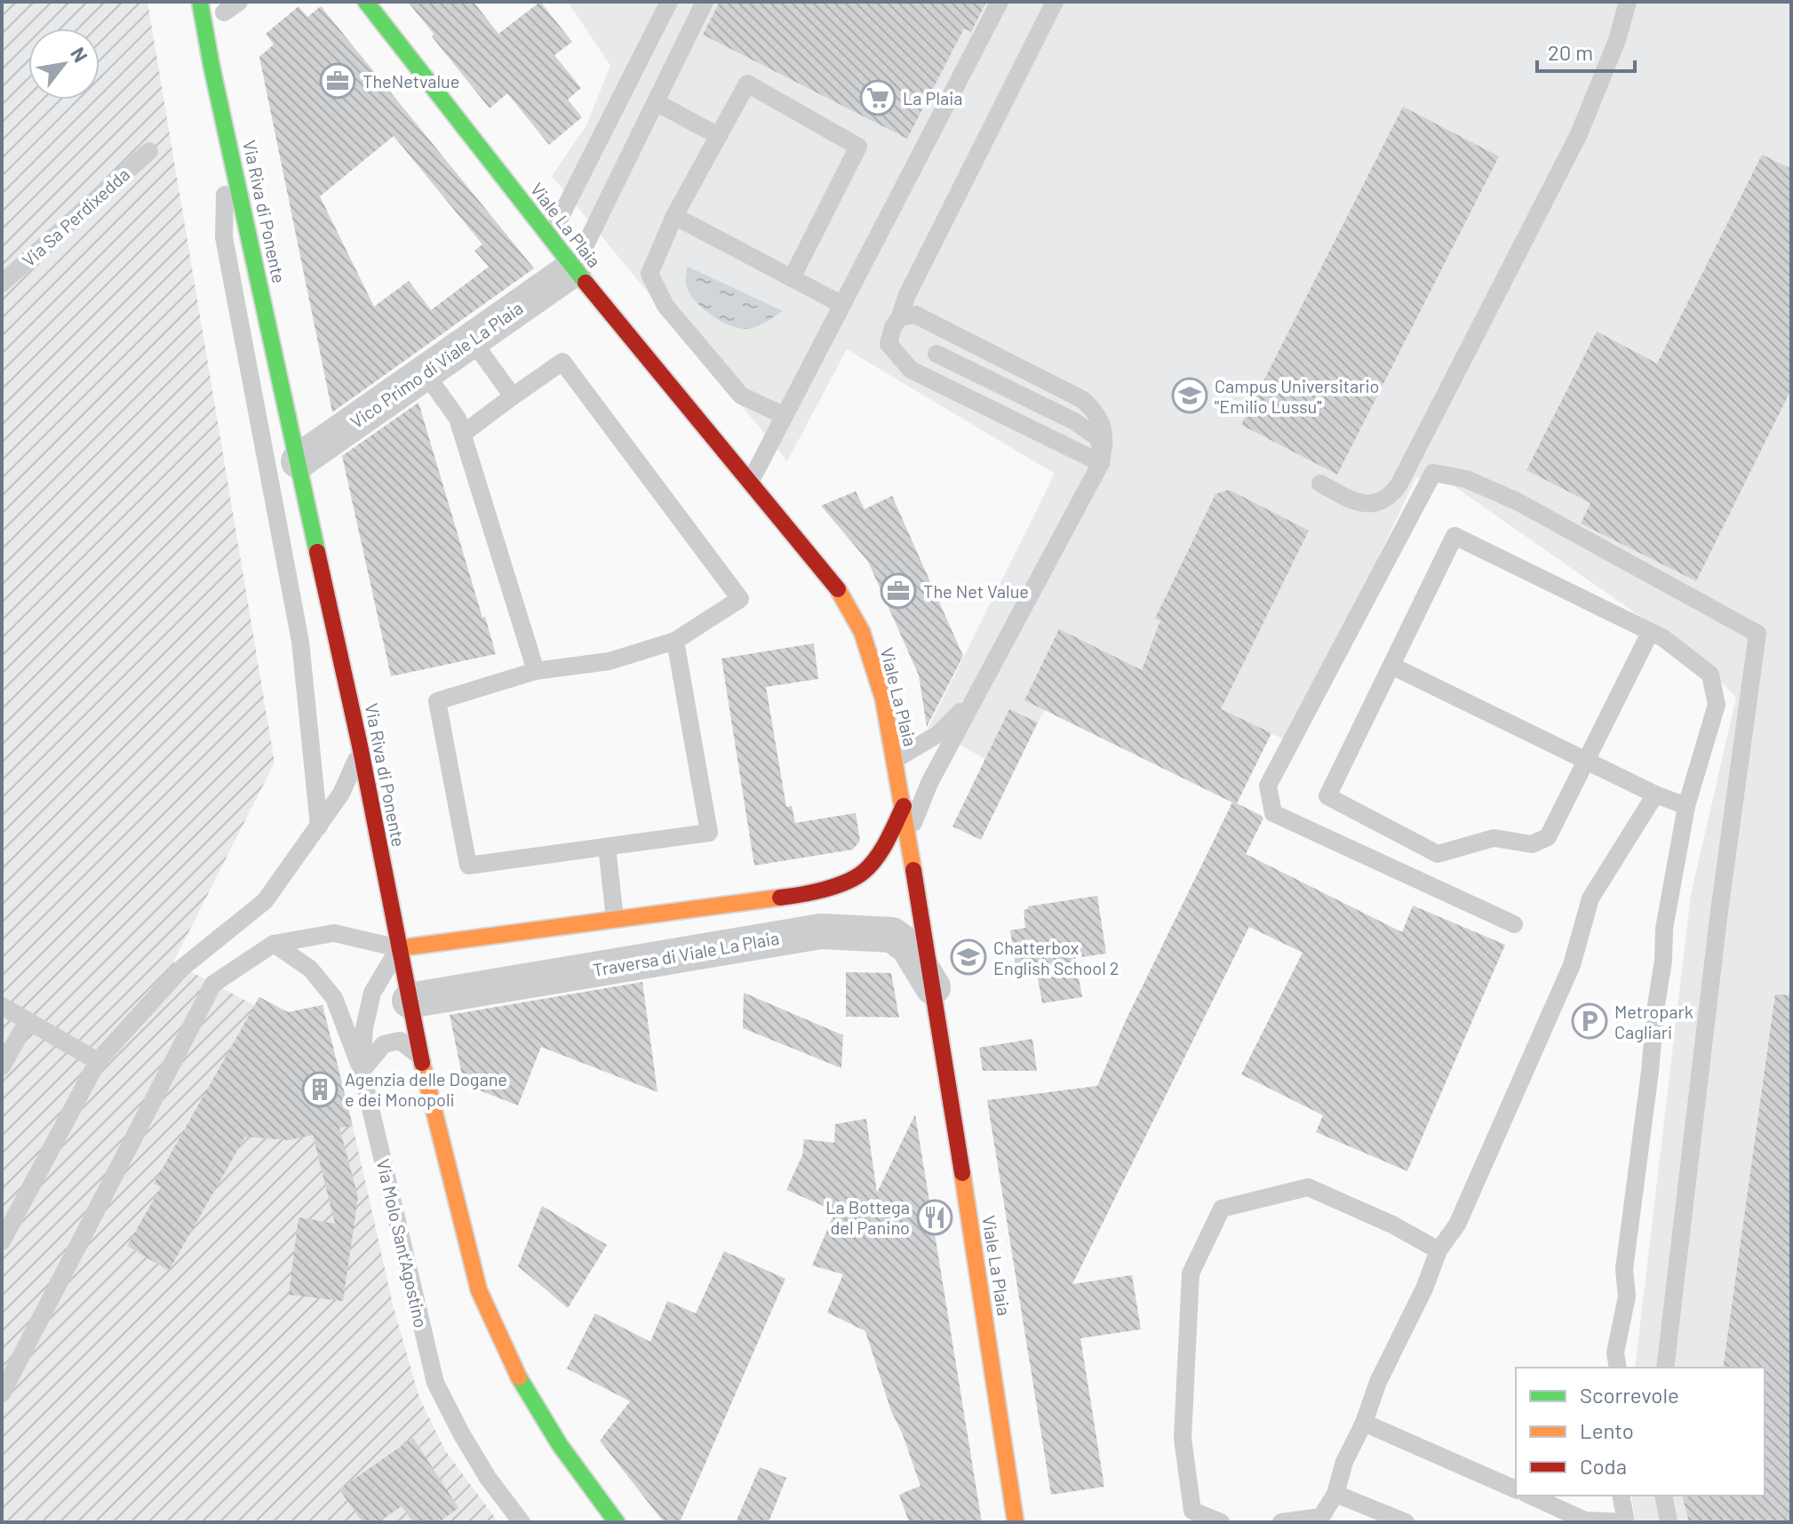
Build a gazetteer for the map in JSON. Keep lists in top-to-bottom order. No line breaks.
{"streets":{"main road":["Via Riva di Ponente","Viale La Plaia"],"street":["Vico Primo di Viale La Plaia","Traversa di Viale La Plaia"],"lane":["Via Sa Perdixedda","Via Molo Sant'Agostino"]},"crossings":[["Via Riva di Ponente","Vico Primo di Viale La Plaia"],["Via Riva di Ponente","Traversa di Viale La Plaia"],["Via Riva di Ponente","Via Molo Sant'Agostino"],["Viale La Plaia","Vico Primo di Viale La Plaia"],["Viale La Plaia","Traversa di Viale La Plaia"]],"places":{"office":["TheNetvalue","The Net Value"],"supermarket":["La Plaia"],"school or university":["Campus Universitario \"Emilio Lussu\"","Chatterbox English School 2"],"parking":["Metropark Cagliari"],"building":["Agenzia delle Dogane e dei Monopoli"],"restaurant":["La Bottega del Panino"]},"legend":["Scorrevole","Lento","Coda"],"scale_bar":"20 m","north":"top right"}
